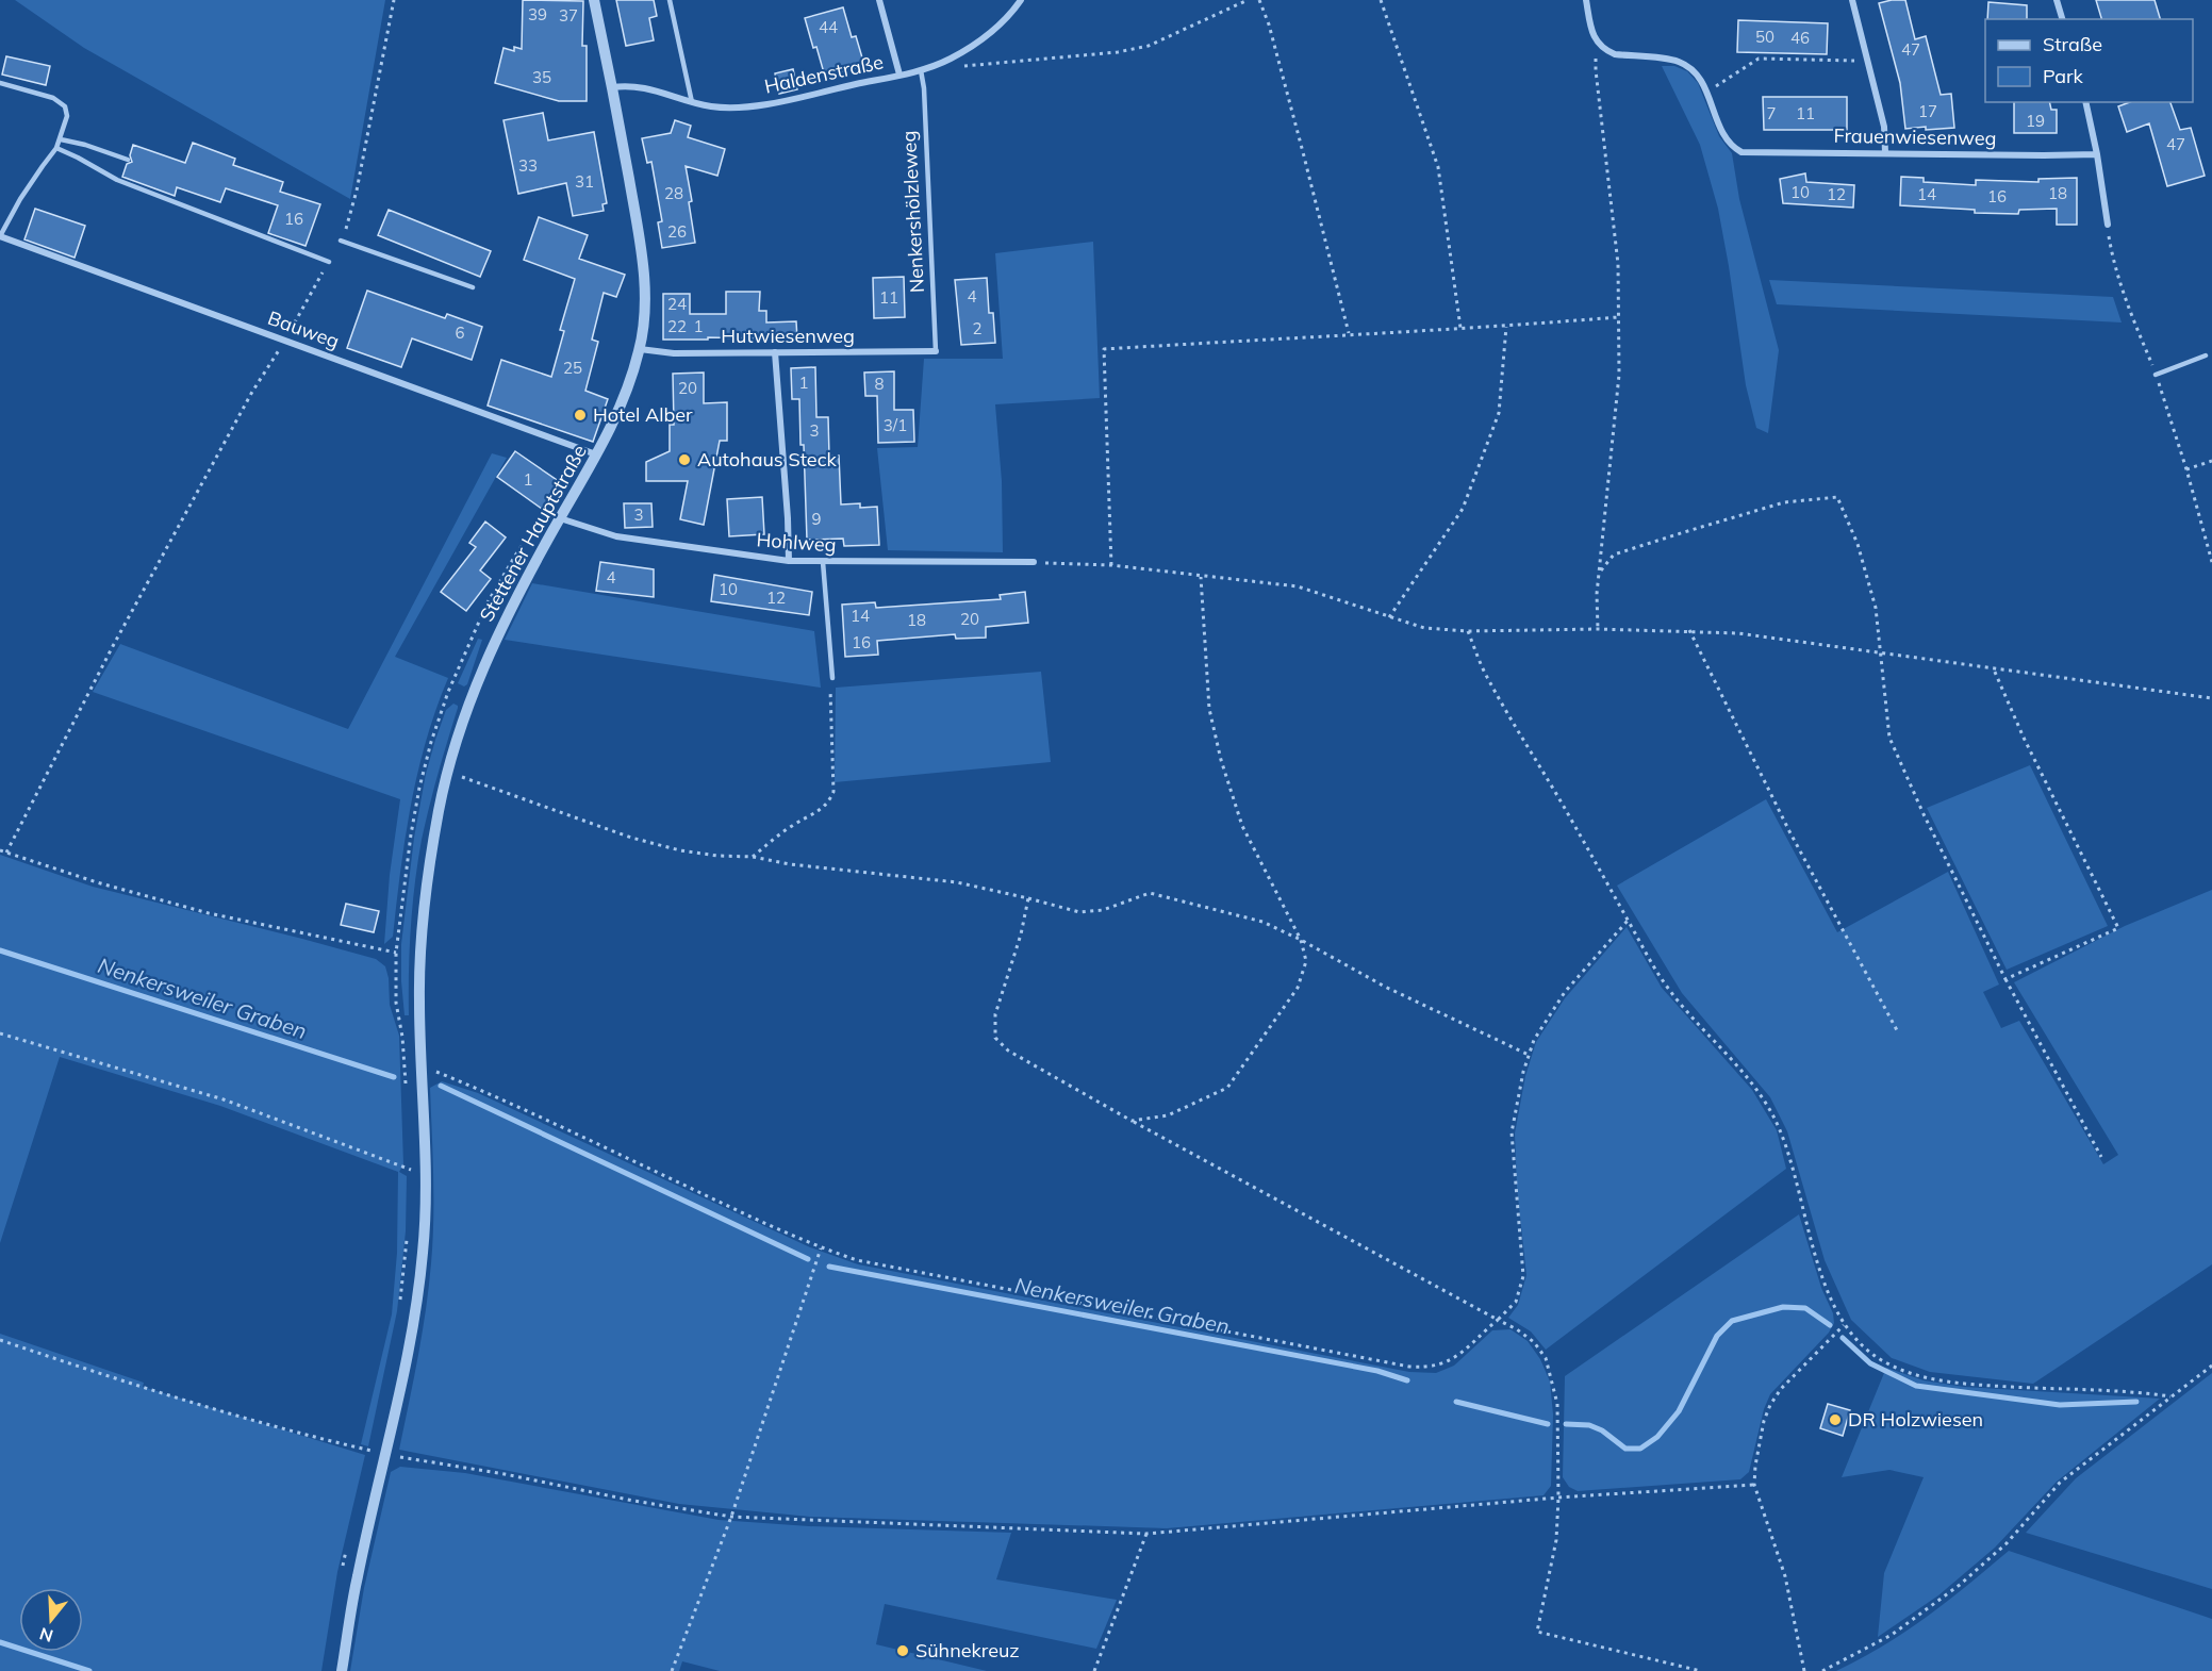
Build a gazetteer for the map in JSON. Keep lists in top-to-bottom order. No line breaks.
{"streets":{"street":["Haldenstraße","Frauenwiesenweg","Bauweg","Hutwiesenweg","Stettener Hauptstraße","Hohlweg"],"lane":["Nenkershölzleweg"]},"crossings":[["Haldenstraße","Nenkershölzleweg"],["Haldenstraße","Stettener Hauptstraße"],["Nenkershölzleweg","Hutwiesenweg"],["Bauweg","Stettener Hauptstraße"],["Hutwiesenweg","Stettener Hauptstraße"],["Stettener Hauptstraße","Hohlweg"]],"water":["Nenkersweiler Graben"],"places":["Hotel Alber","Autohaus Steck","DR Holzwiesen","Sühnekreuz"],"house_numbers":["39","37","44","50","46","47","35","17","7","11","19","47","33","31","10","28","18","12","14","16","16","26","4","11","24","22","1","2","6","25","1","8","20","3/1","3","1","3","9","4","10","12","14","20","18","16"],"legend":["Straße","Park"],"north":"bottom"}
